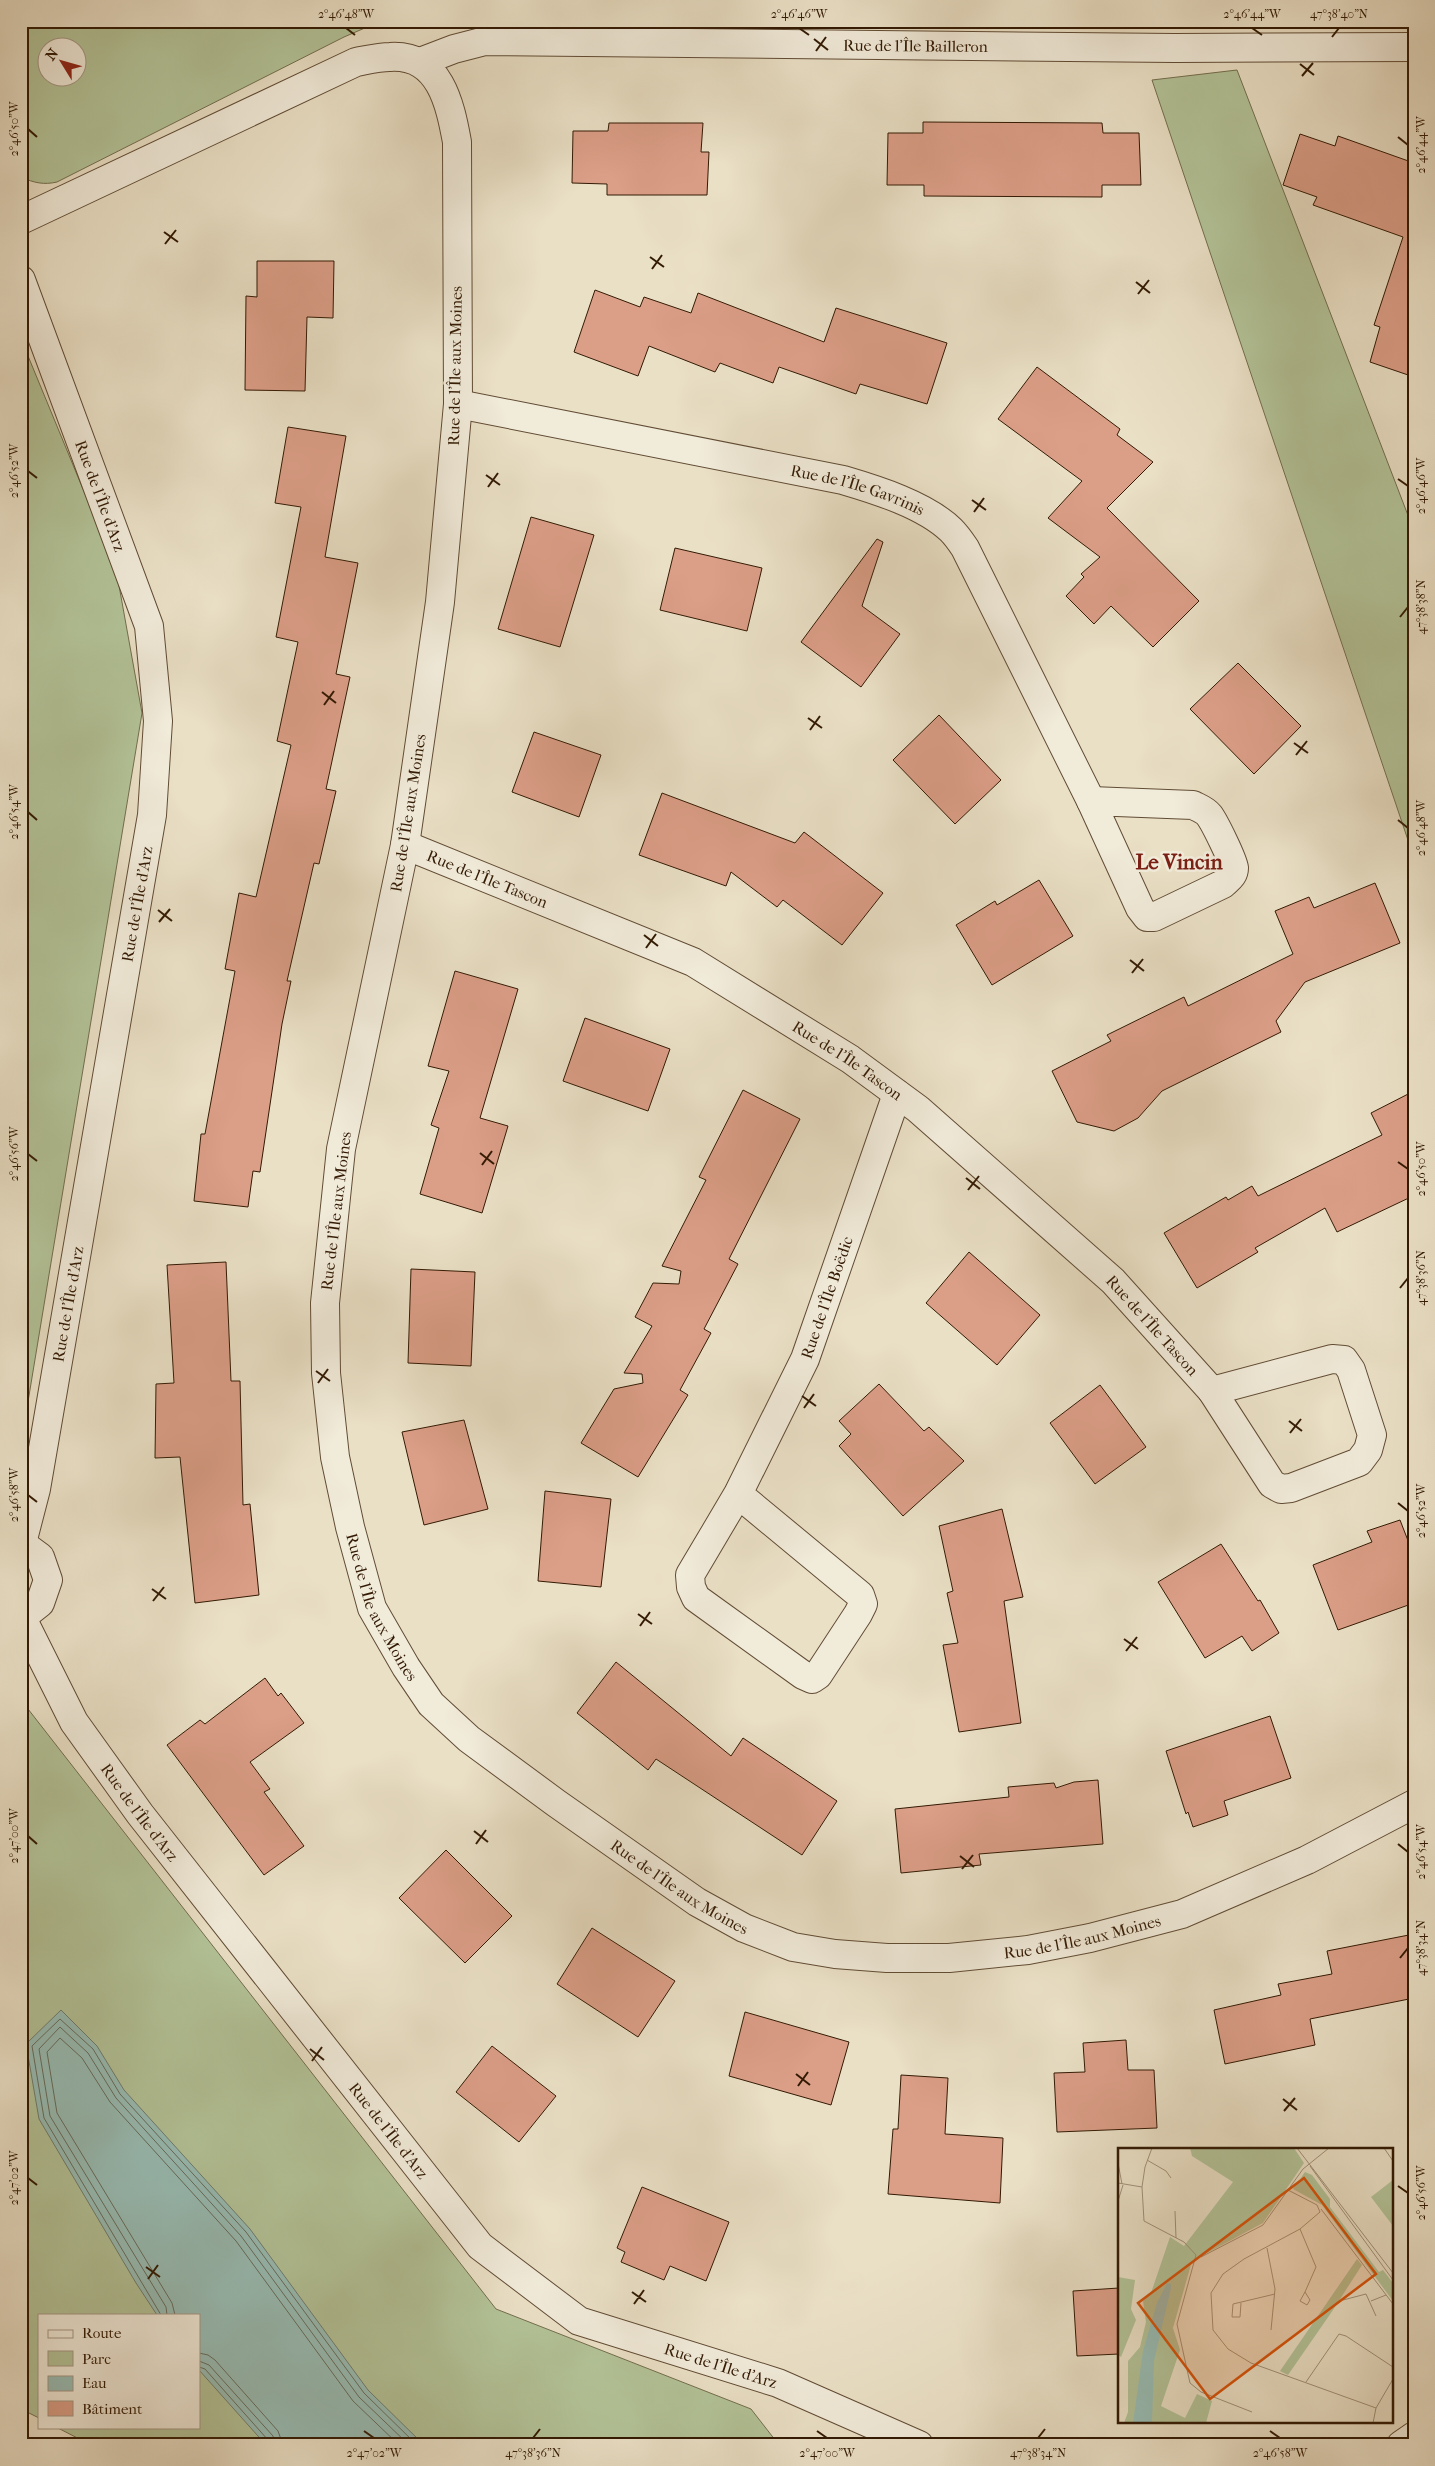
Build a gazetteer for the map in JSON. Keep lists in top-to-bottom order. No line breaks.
{"streets":{"street":["Rue de l'Île Bailleron","Rue de l'Île aux Moines","Rue de l'Île Gavrinis","Rue de l'Île d'Arz","Rue de l'Île Tascon","Rue de l'Île Boëdic"]},"crossings":[["Rue de l'Île Bailleron","Rue de l'Île aux Moines"],["Rue de l'Île aux Moines","Rue de l'Île Gavrinis"],["Rue de l'Île aux Moines","Rue de l'Île Tascon"],["Rue de l'Île Tascon","Rue de l'Île Boëdic"]],"districts":["Le Vincin"],"legend":["Route","Parc","Eau","Bâtiment"],"north":"top left","coordinates":["2°46'48\"W","2°46'46\"W","2°46'44\"W","47°38'40\"N","2°46'50\"W","2°46'52\"W","47°38'38\"N","2°46'54\"W","2°46'56\"W","47°38'36\"N","2°46'58\"W","2°47'00\"W","47°38'34\"N","2°47'02\"W"]}
